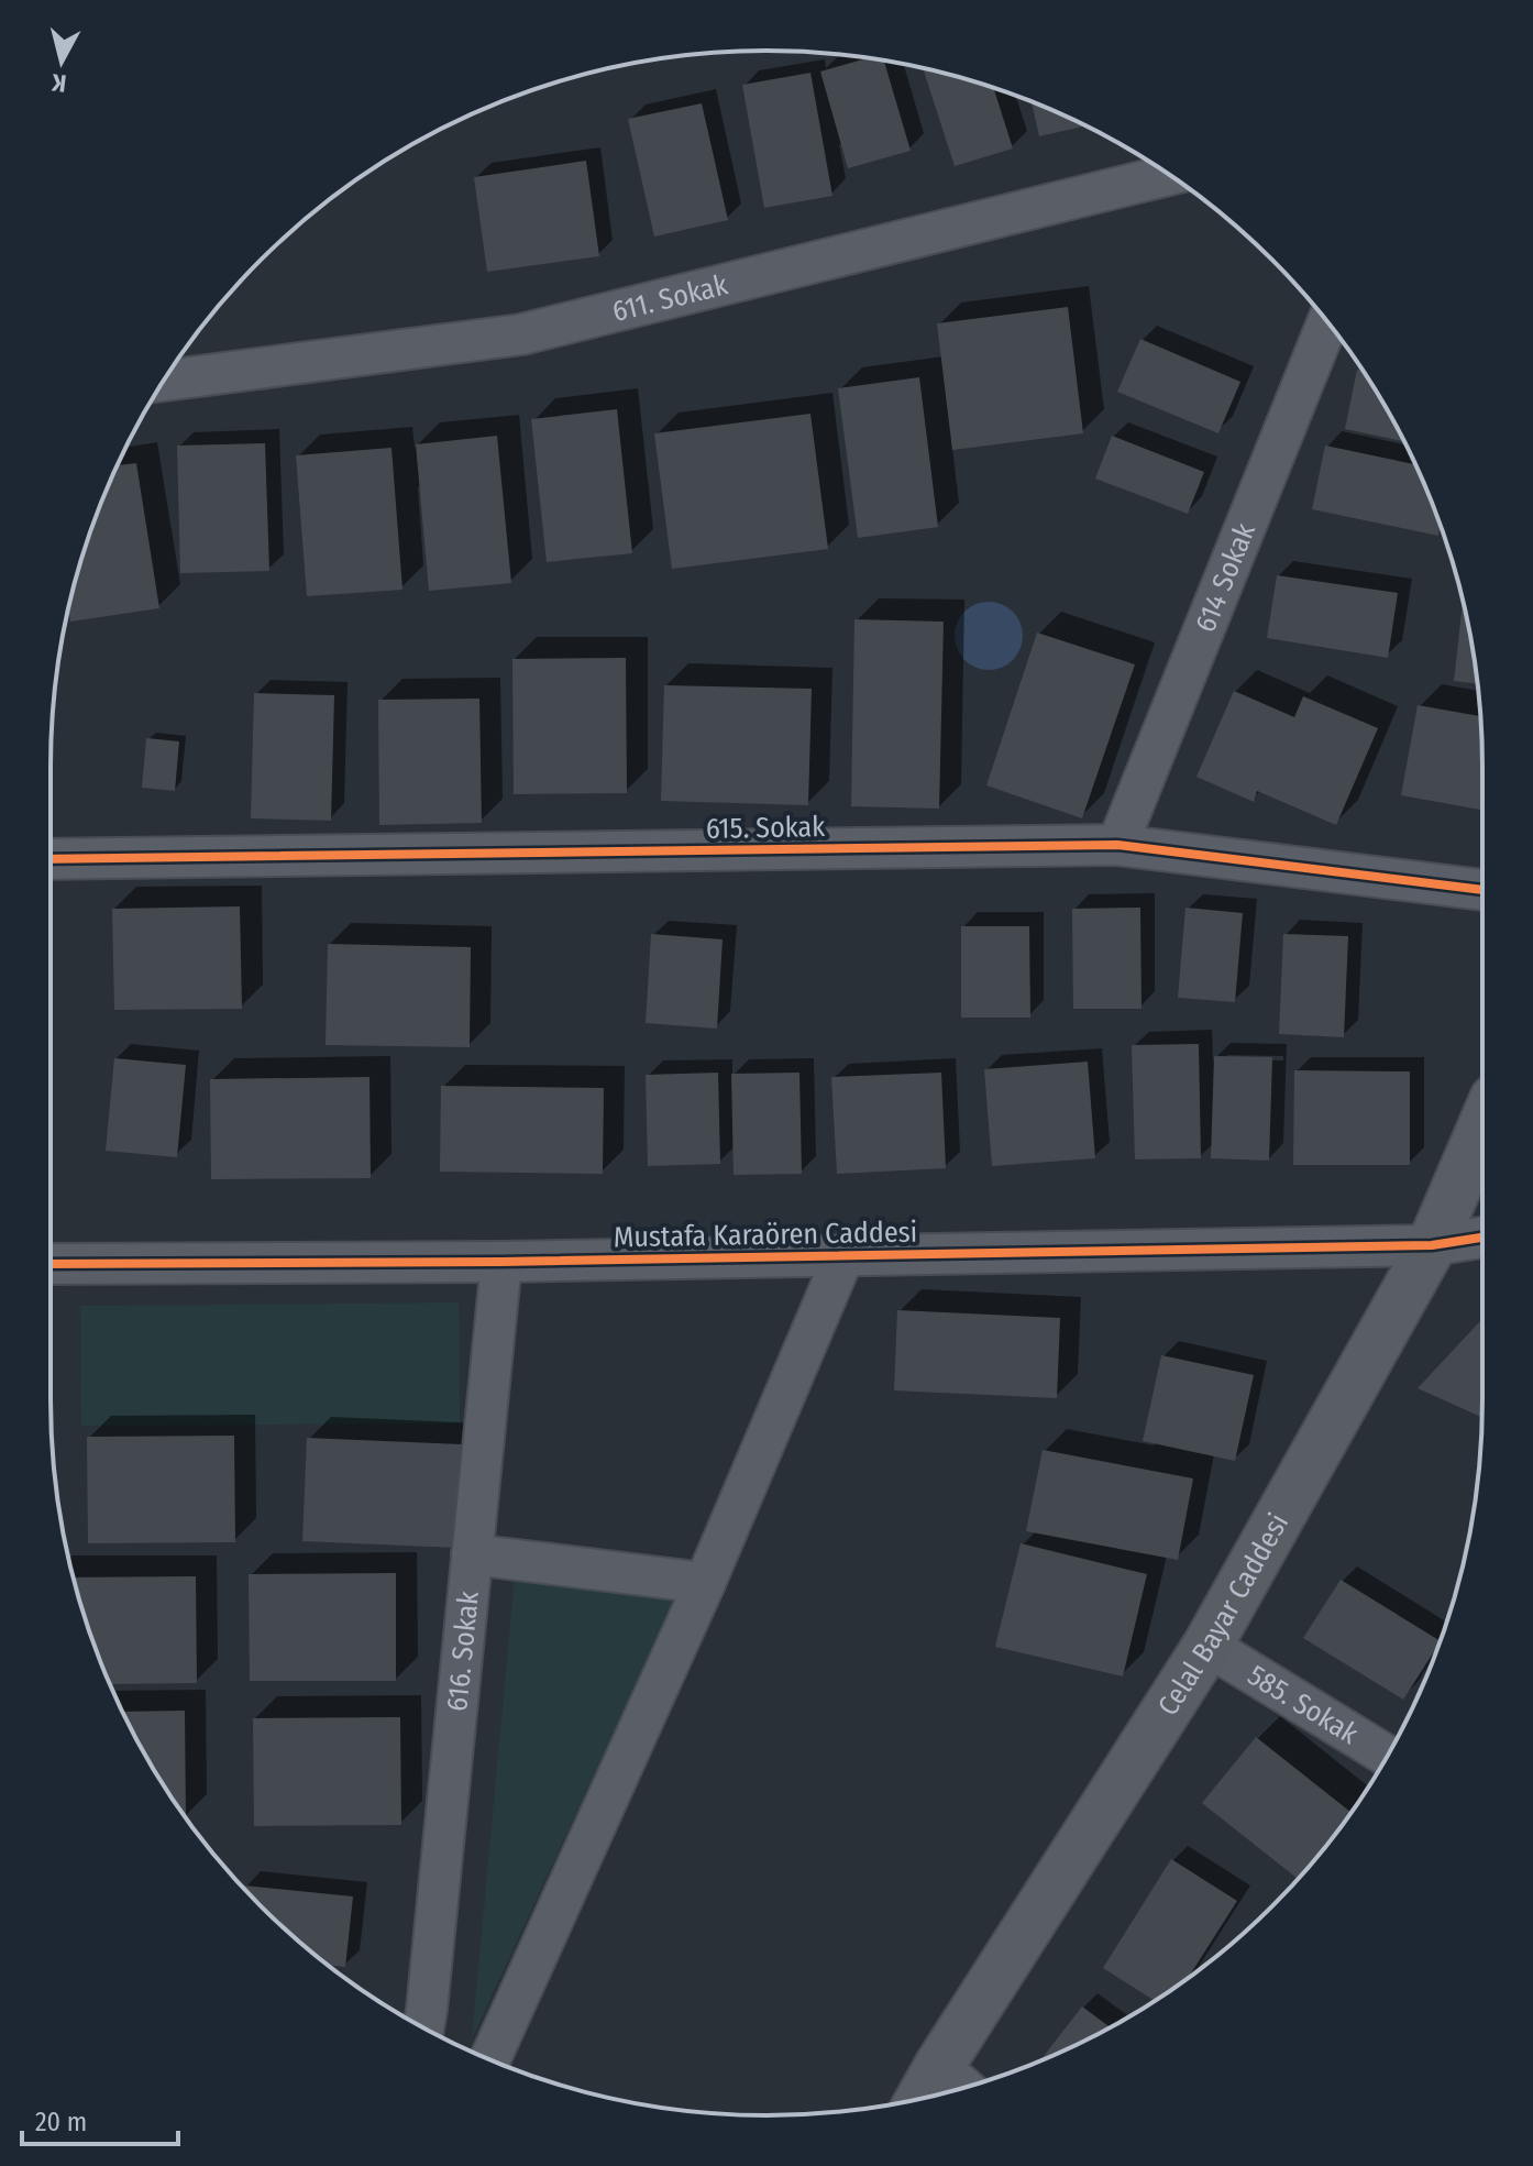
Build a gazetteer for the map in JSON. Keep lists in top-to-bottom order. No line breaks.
{"streets":{"street":["611. Sokak","614 Sokak","615. Sokak","Mustafa Karaören Caddesi","Celal Bayar Caddesi","616. Sokak","585. Sokak"]},"crossings":[["614 Sokak","615. Sokak"],["Mustafa Karaören Caddesi","Celal Bayar Caddesi"],["Mustafa Karaören Caddesi","616. Sokak"],["Celal Bayar Caddesi","585. Sokak"]],"scale_bar":"20 m","north":"bottom"}
